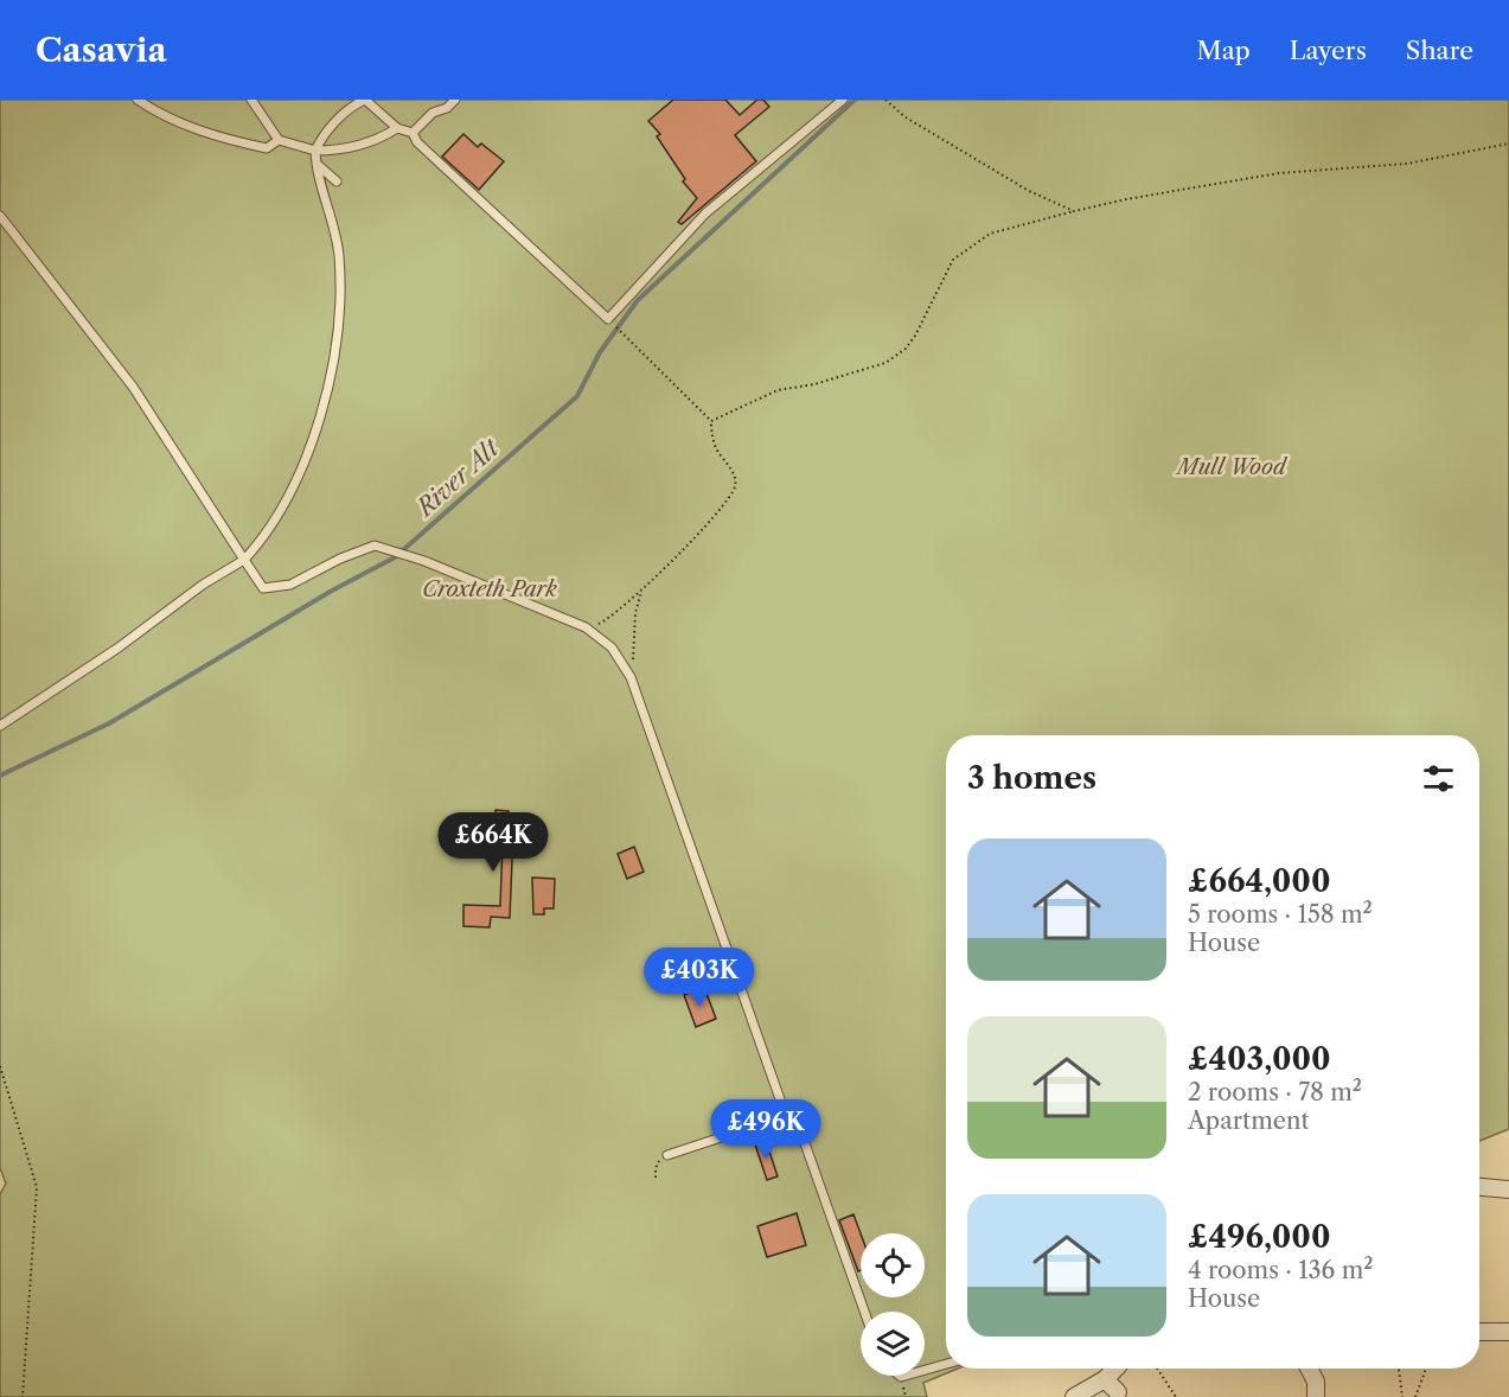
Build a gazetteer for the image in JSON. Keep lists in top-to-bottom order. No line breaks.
{"water":["River Alt"],"parks":["Mull Wood","Croxteth Park"],"page":{"header":"Casavia","nav":["Map","Layers","Share"],"heading":"3 homes","price":["£664K","£403K","£496K"],"list":[{"name":"£664,000","note":"5 rooms · 158 m² · House"},{"name":"£403,000","note":"2 rooms · 78 m² · Apartment"},{"name":"£496,000","note":"4 rooms · 136 m² · House"}]}}
